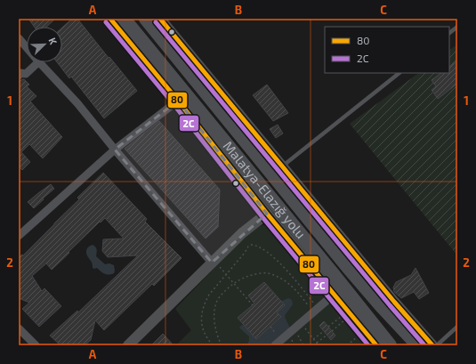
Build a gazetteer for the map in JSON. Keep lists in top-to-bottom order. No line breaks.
{"streets":{"highway":["Malatya-Elazığ yolu"]},"lines":["transit line 80","transit line 2C"],"legend":["80","2C"],"north":"top right","grid":{"columns":["A","B","C"],"rows":["1","2"]}}
